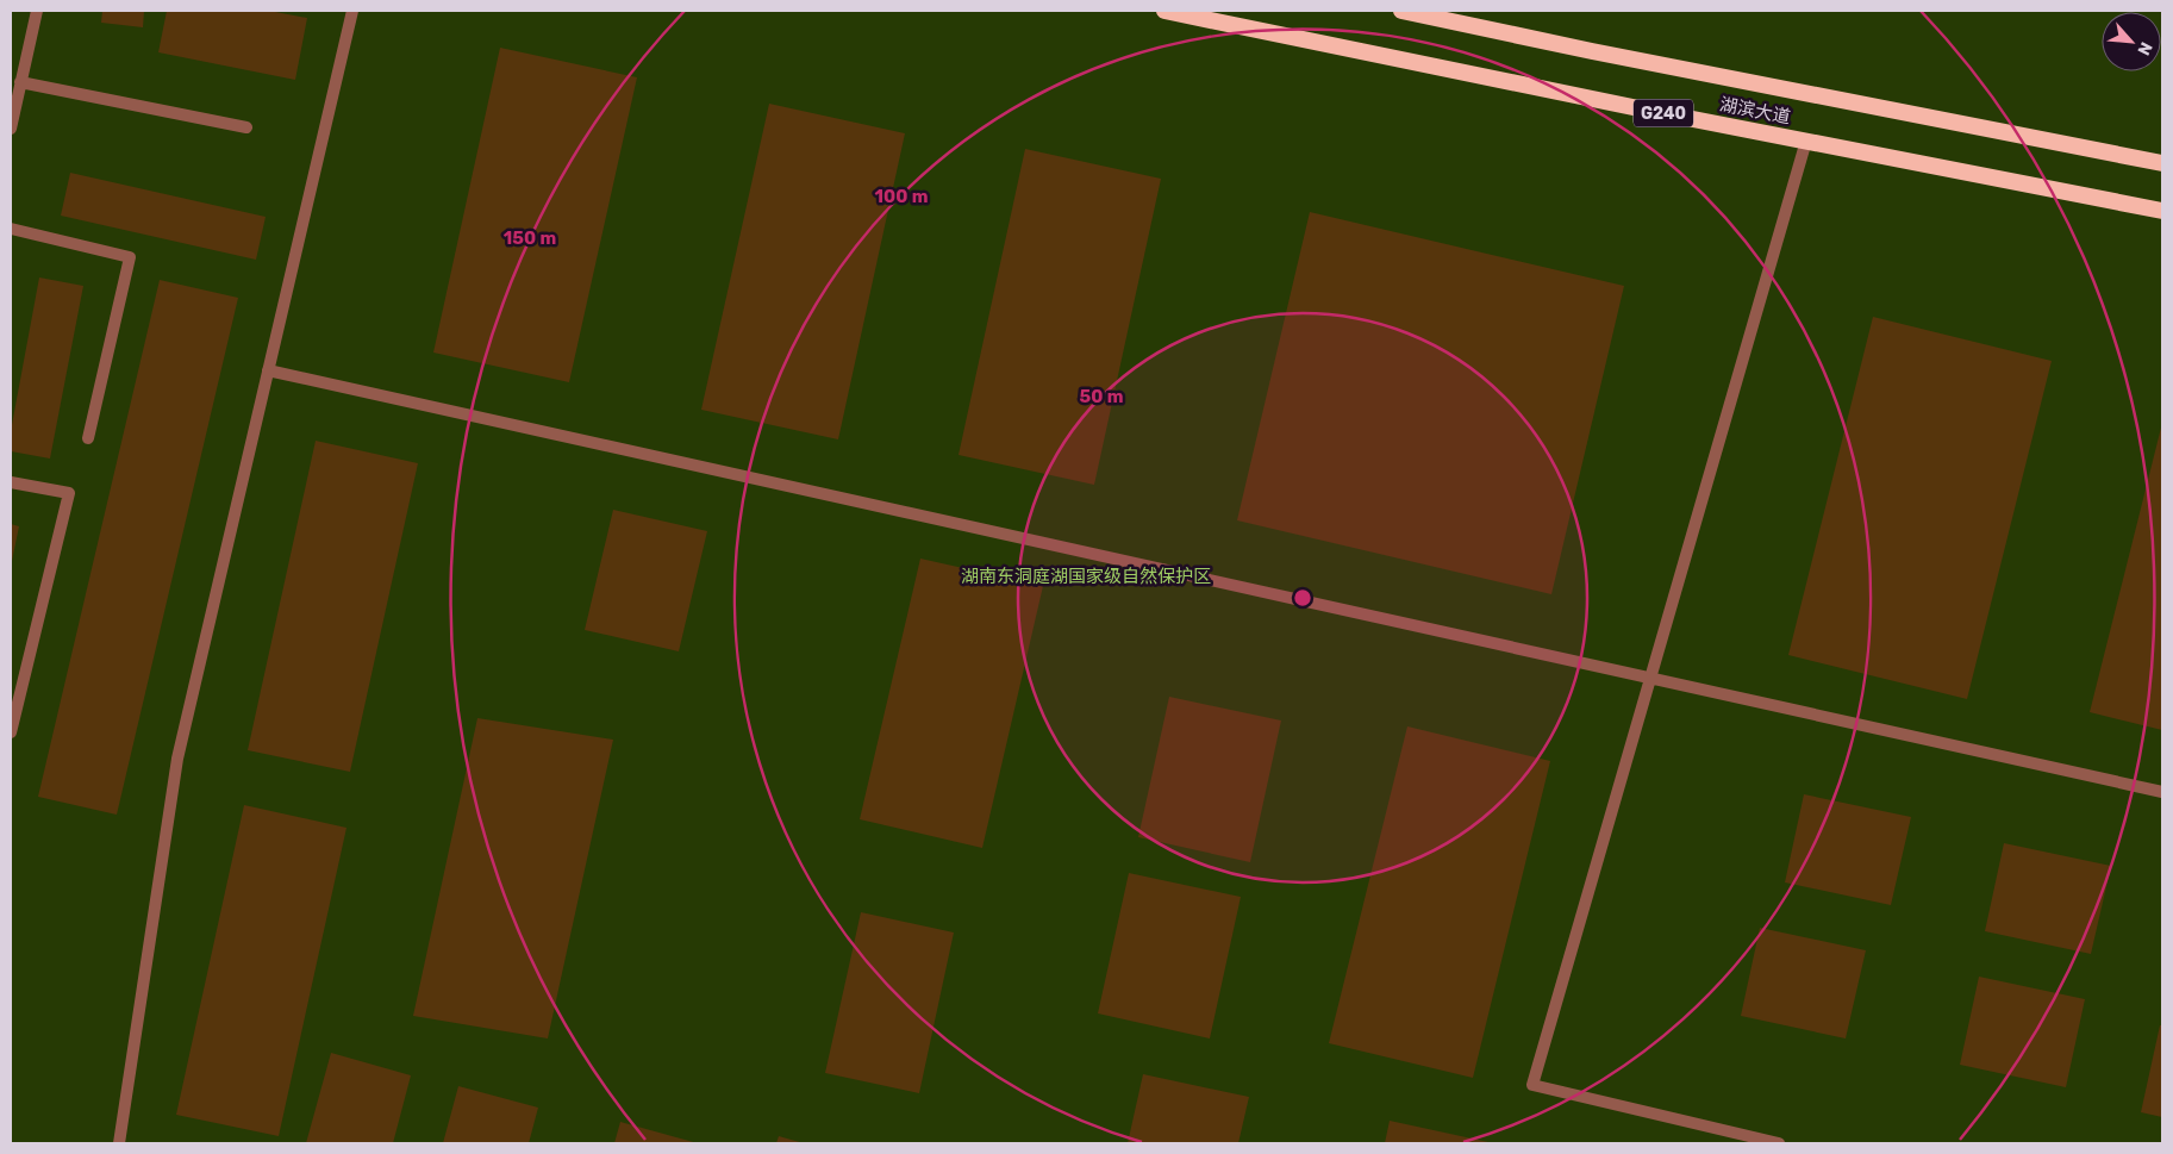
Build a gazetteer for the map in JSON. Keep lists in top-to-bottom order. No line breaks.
{"streets":{"highway":["湖滨大道","G240"]},"parks":["湖南东洞庭湖国家级自然保护区"],"north":"bottom right","rings":["100 m","150 m","50 m"]}
